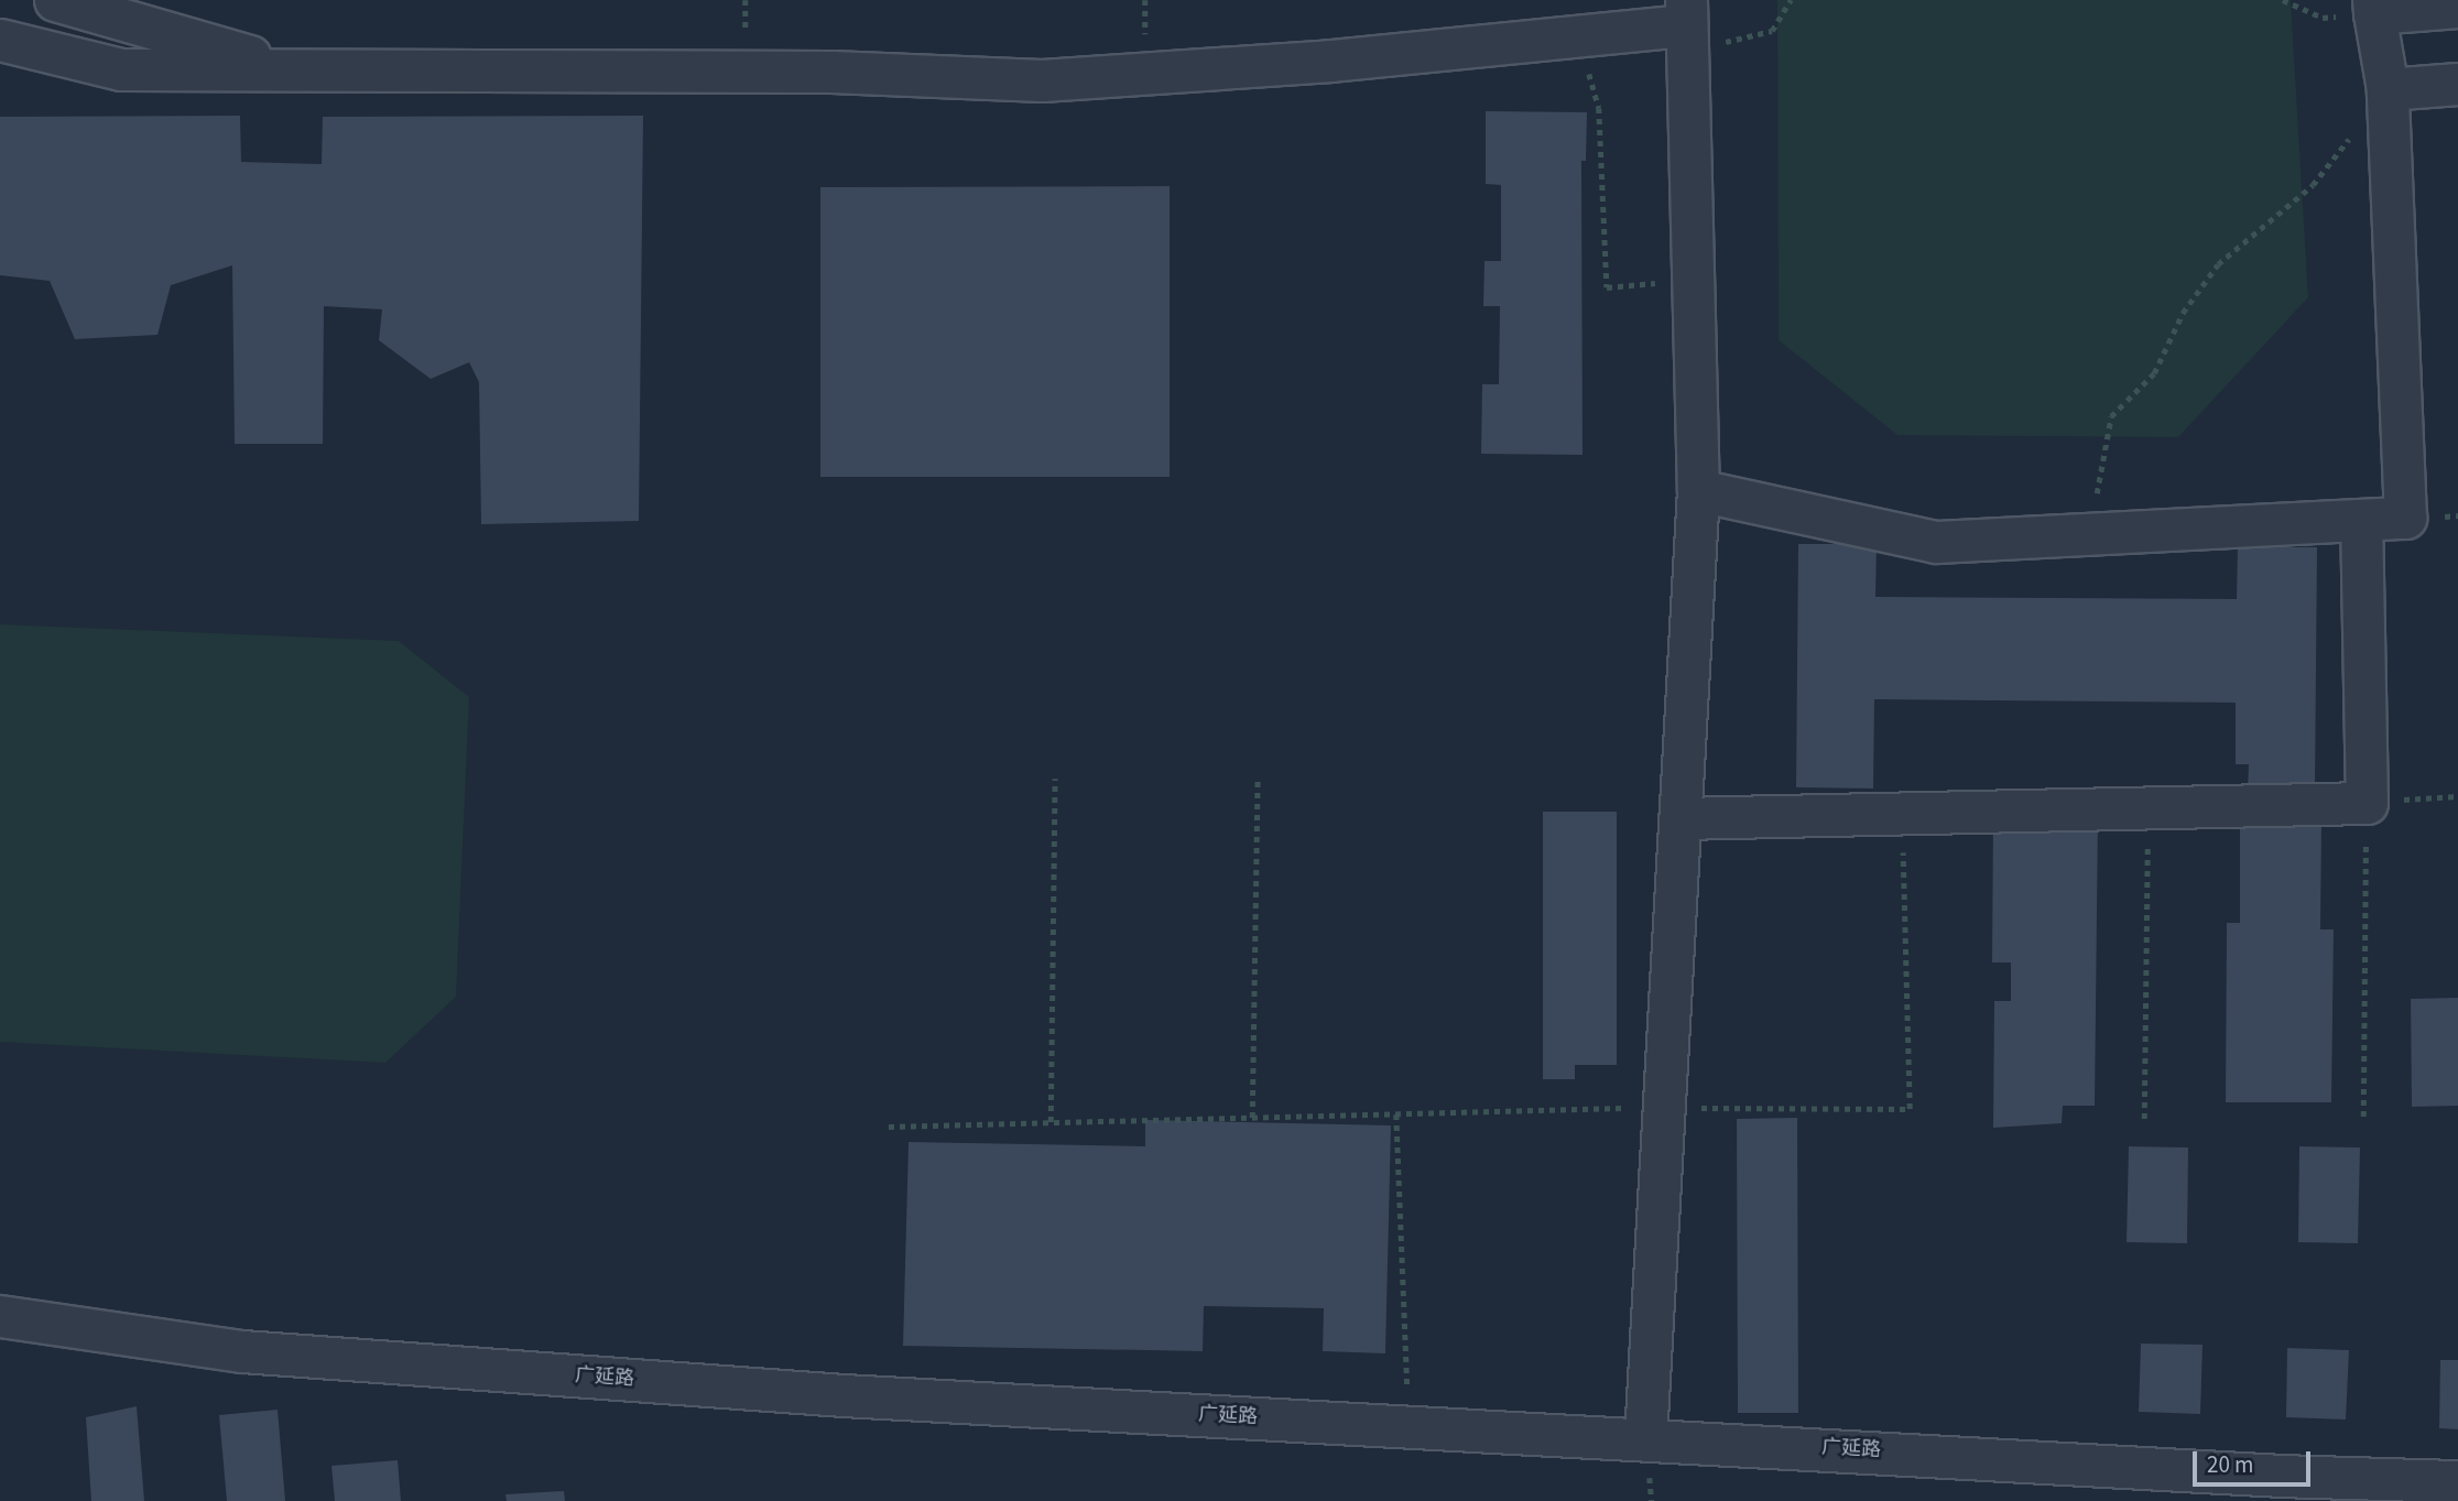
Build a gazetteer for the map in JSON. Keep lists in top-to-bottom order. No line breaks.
{"streets":{"street":["广延路"]},"scale_bar":"20 m"}
